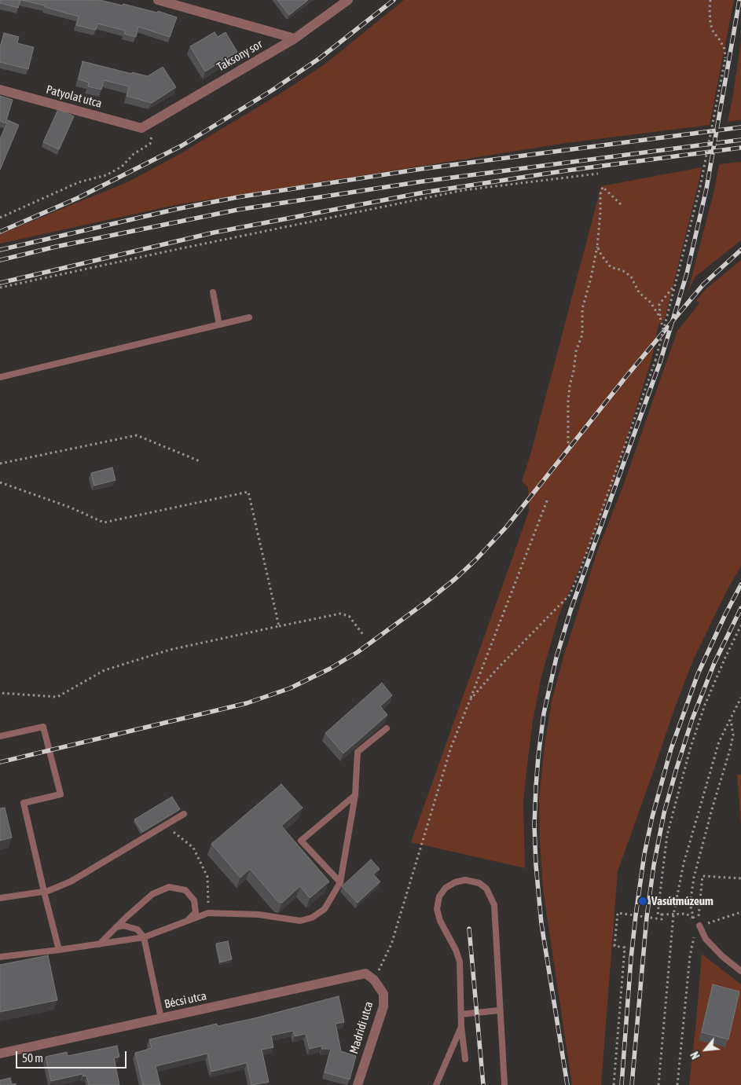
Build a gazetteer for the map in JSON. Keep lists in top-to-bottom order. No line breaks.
{"streets":{"street":["Taksony sor","Patyolat utca","Bécsi utca","Madridi utca"]},"crossings":[["Taksony sor","Patyolat utca"],["Bécsi utca","Madridi utca"]],"places":["Vasútmúzeum"],"scale_bar":"50 m","north":"bottom left"}
